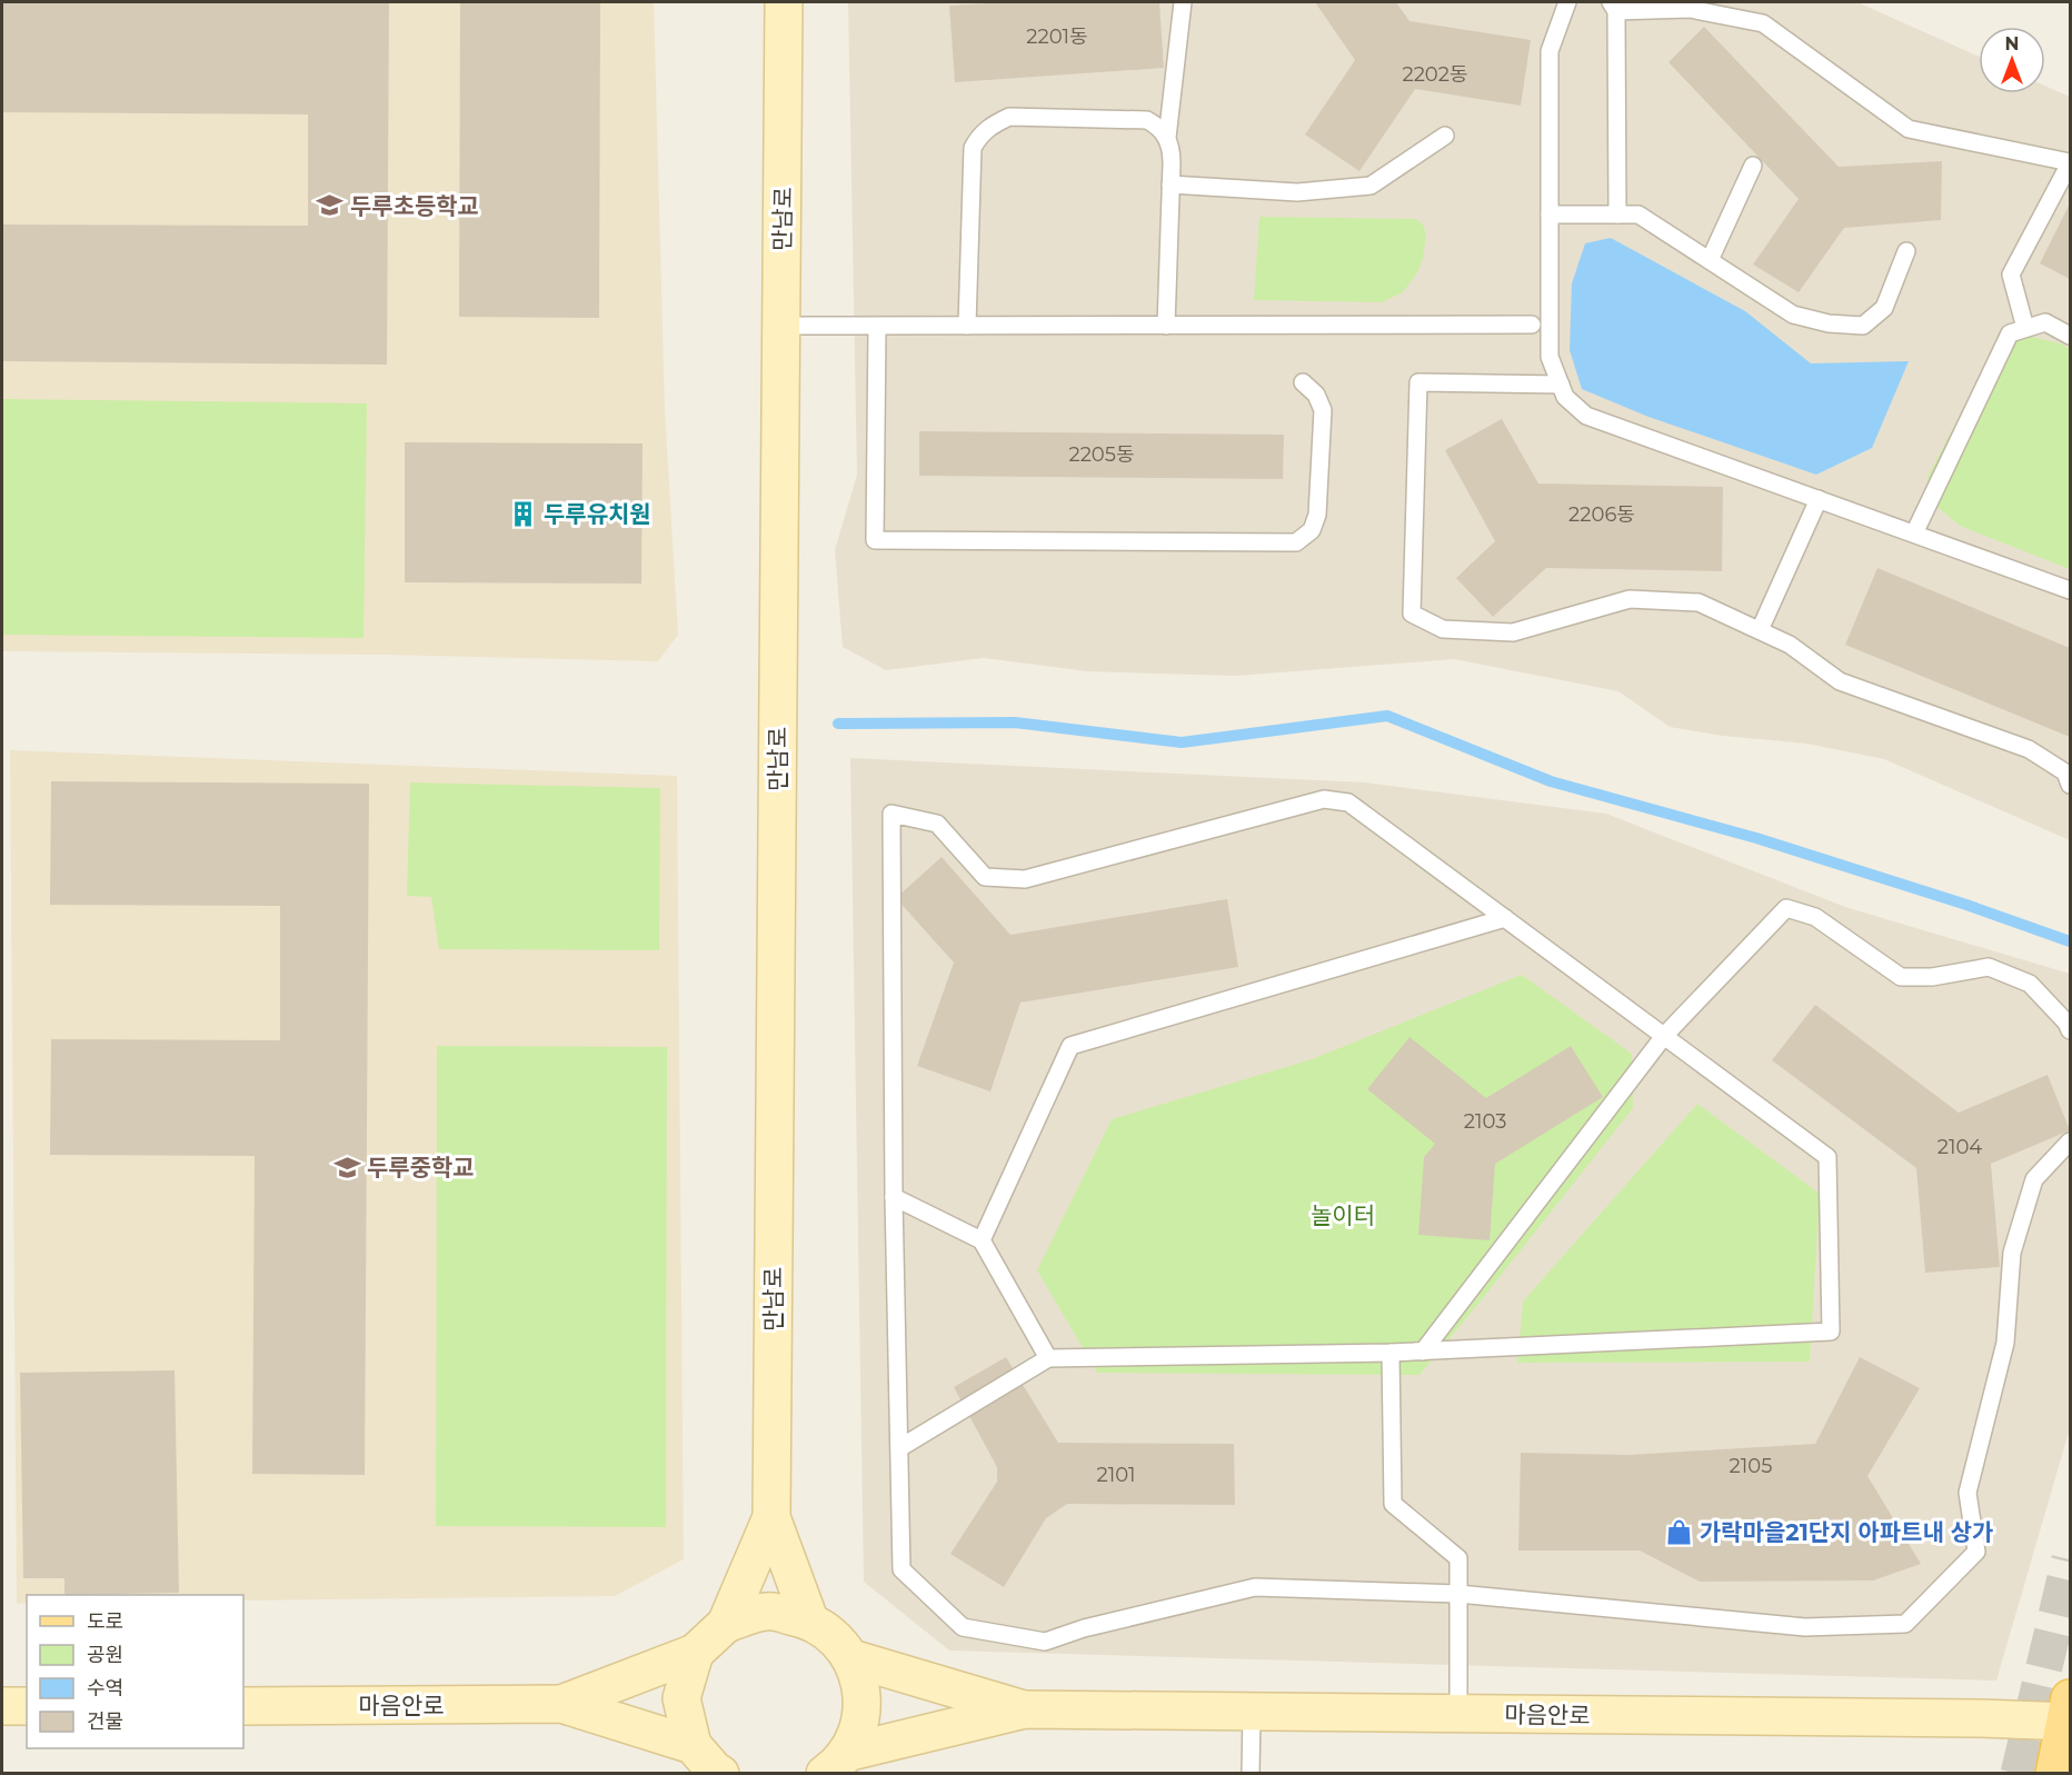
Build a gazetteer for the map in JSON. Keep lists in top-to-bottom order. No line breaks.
{"streets":{"street":["만남로","마음안로"]},"parks":["놀이터"],"places":{"school or university":["두루초등학교","두루중학교"],"building":["두루유치원"],"shop":["가락마을21단지 아파트내 상가"]},"house_numbers":["2201동","2202동","2205동","2206동","2103","2104","2105","2101"],"legend":["도로","공원","수역","건물"],"north":"top"}
